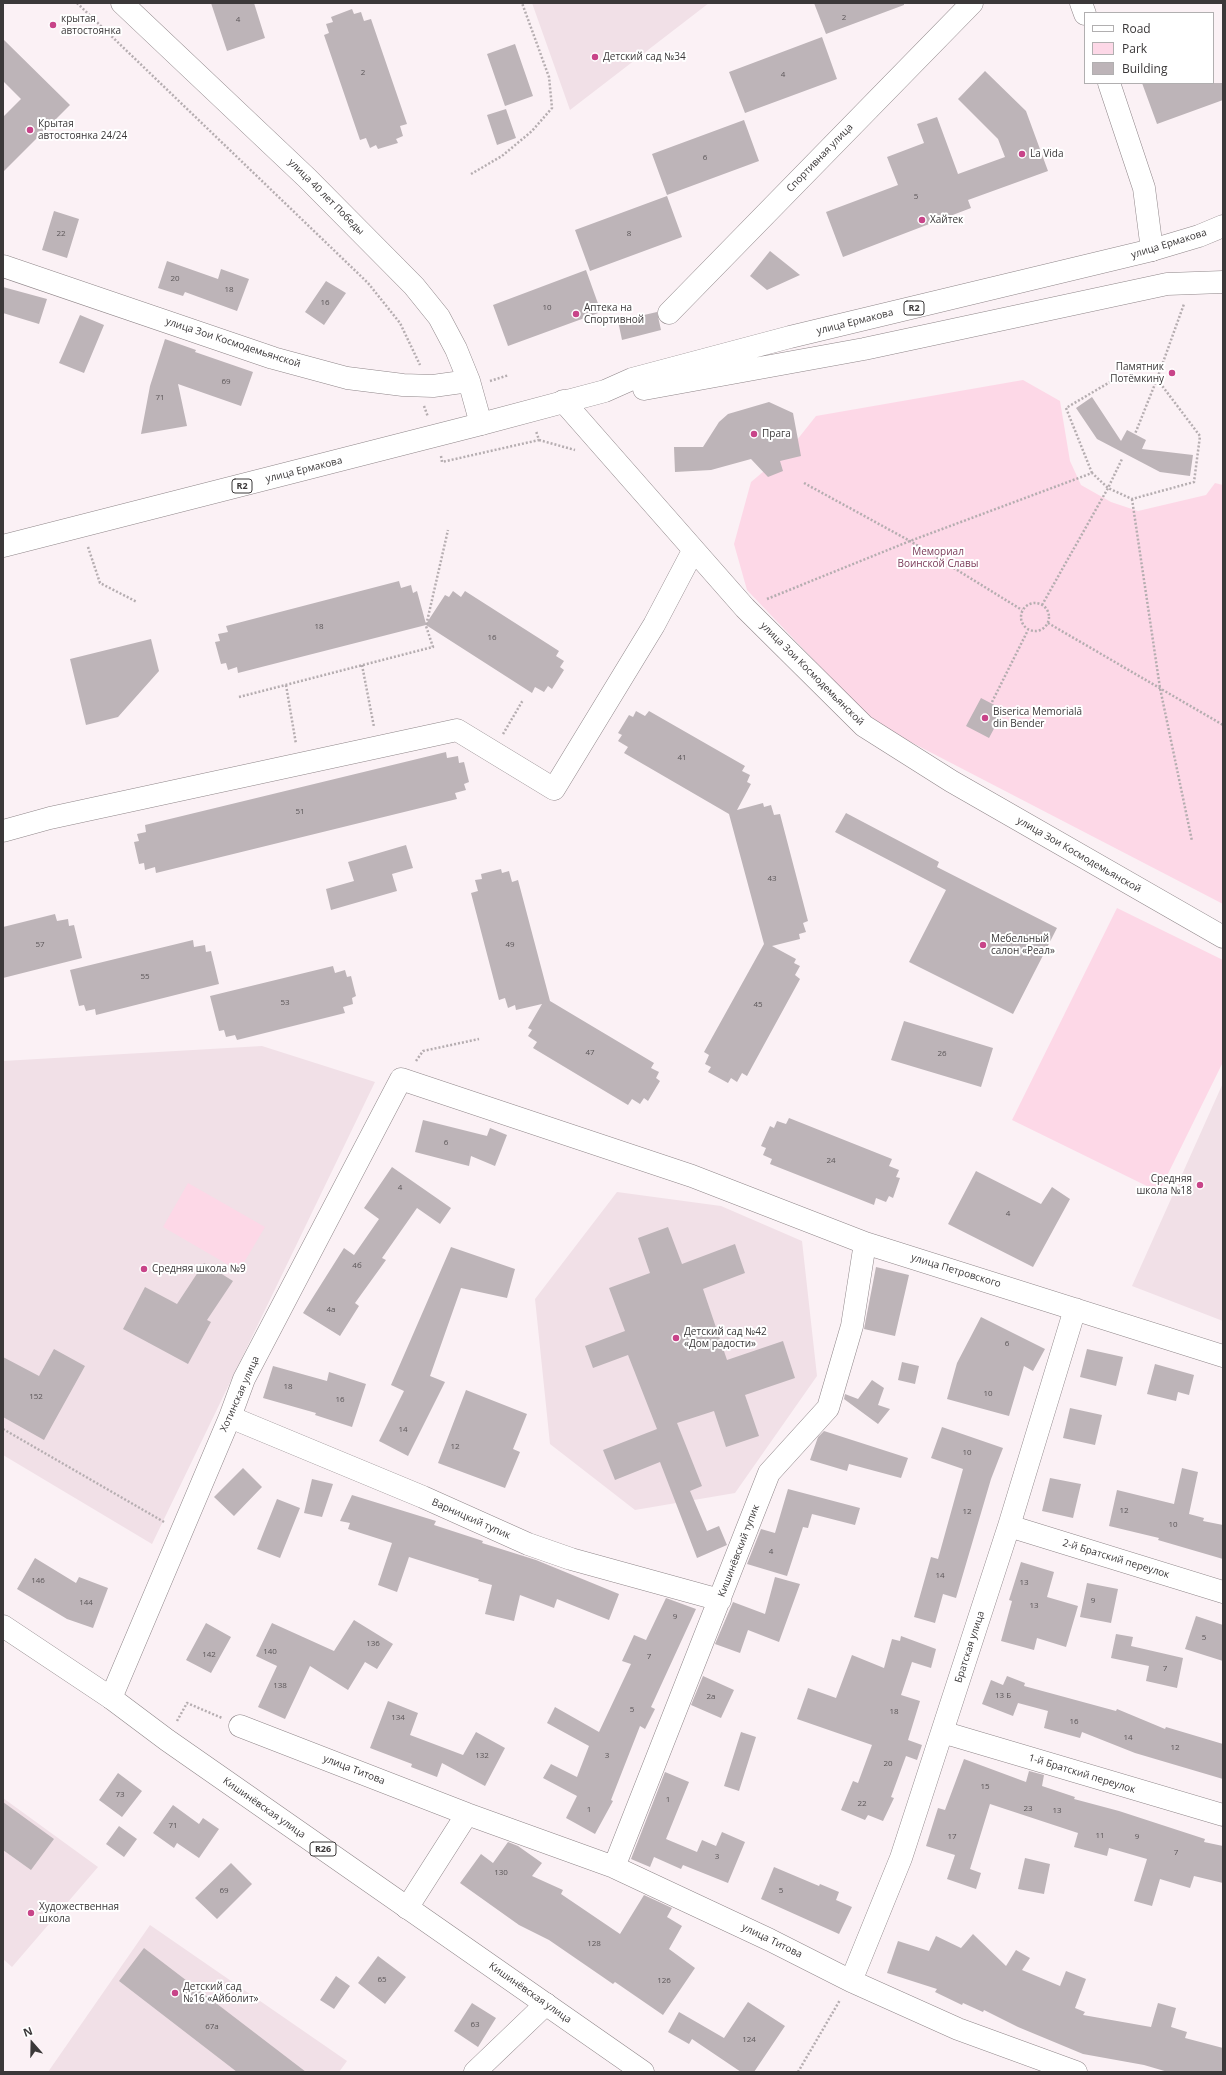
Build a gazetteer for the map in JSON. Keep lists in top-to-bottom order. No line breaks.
{"streets":{"street":["Спортивная улица","улица 40 лет Победы","улица Ермакова","R2","улица Зои Космодемьянской","улица Петровского","Хотинская улица","Варницкий тупик","Кишинёвский тупик","2-й Братский переулок","Братская улица","улица Титова","1-й Братский переулок","Кишинёвская улица","R26"]},"crossings":[["улица 40 лет Победы","улица Ермакова"],["улица 40 лет Победы","улица Зои Космодемьянской"],["улица Ермакова","улица Зои Космодемьянской"],["улица Петровского","Хотинская улица"],["улица Петровского","Кишинёвский тупик"],["улица Петровского","Братская улица"],["Хотинская улица","Варницкий тупик"],["Хотинская улица","Кишинёвская улица"],["Варницкий тупик","Кишинёвский тупик"],["Кишинёвский тупик","улица Титова"],["2-й Братский переулок","Братская улица"],["Братская улица","улица Титова"],["Братская улица","1-й Братский переулок"]],"parks":["Мемориал Воинской Славы"],"places":["крытая автостоянка","Детский сад №34","Крытая автостоянка 24/24","La Vida","Хайтек","Аптека на Спортивной","Памятник Потёмкину","Прага","Biserica Memorială din Bender","Мебельный салон «Реал»","Средняя школа №18","Средняя школа №9","Детский сад №42 «Дом радости»","Художественная школа","Детский сад №16 «Айболит»"],"house_numbers":["2","4","2","4","6","5","22","8","20","18","16","10","69","71","18","16","41","51","43","57","49","55","53","45","47","26","6","24","4","4","4б","4а","6","18","10","152","16","14","12","10","12","12","10","4","14","146","13","9","144","13","9","5","136","140","142","7","7","138","13 Б","2а","5","18","134","16","14","12","132","3","20","15","73","1","22","23","1","13","71","11","17","9","7","3","130","69","5","128","65","126","63","67а","124"],"legend":["Road","Park","Building"],"north":"top"}
